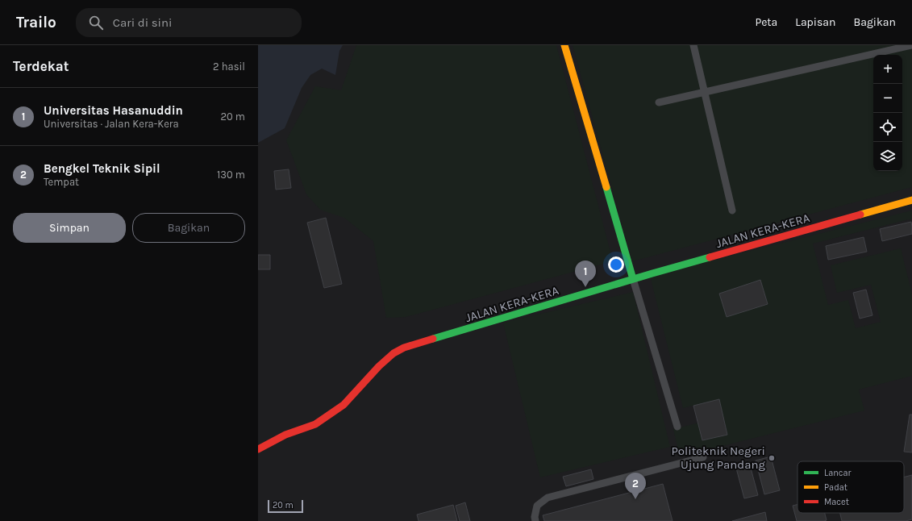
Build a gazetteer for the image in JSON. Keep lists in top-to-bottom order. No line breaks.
{"streets":{"street":["JALAN KERA-KERA"]},"places":["Politeknik Negeri Ujung Pandang"],"legend":["Lancar","Padat","Macet"],"scale_bar":"20 m","page":{"header":"Trailo","search":"Cari di sini","nav":["Peta","Lapisan","Bagikan"],"heading":["Terdekat","2 hasil"],"map_buttons":["+","−"],"list":[{"mark":"1","name":"Universitas Hasanuddin","note":"Universitas · Jalan Kera-Kera","value":"20 m"},{"mark":"2","name":"Bengkel Teknik Sipil","note":"Tempat","value":"130 m"}],"buttons":["Simpan","Bagikan"],"pins":["1","2"],"scale":"20 m"}}
